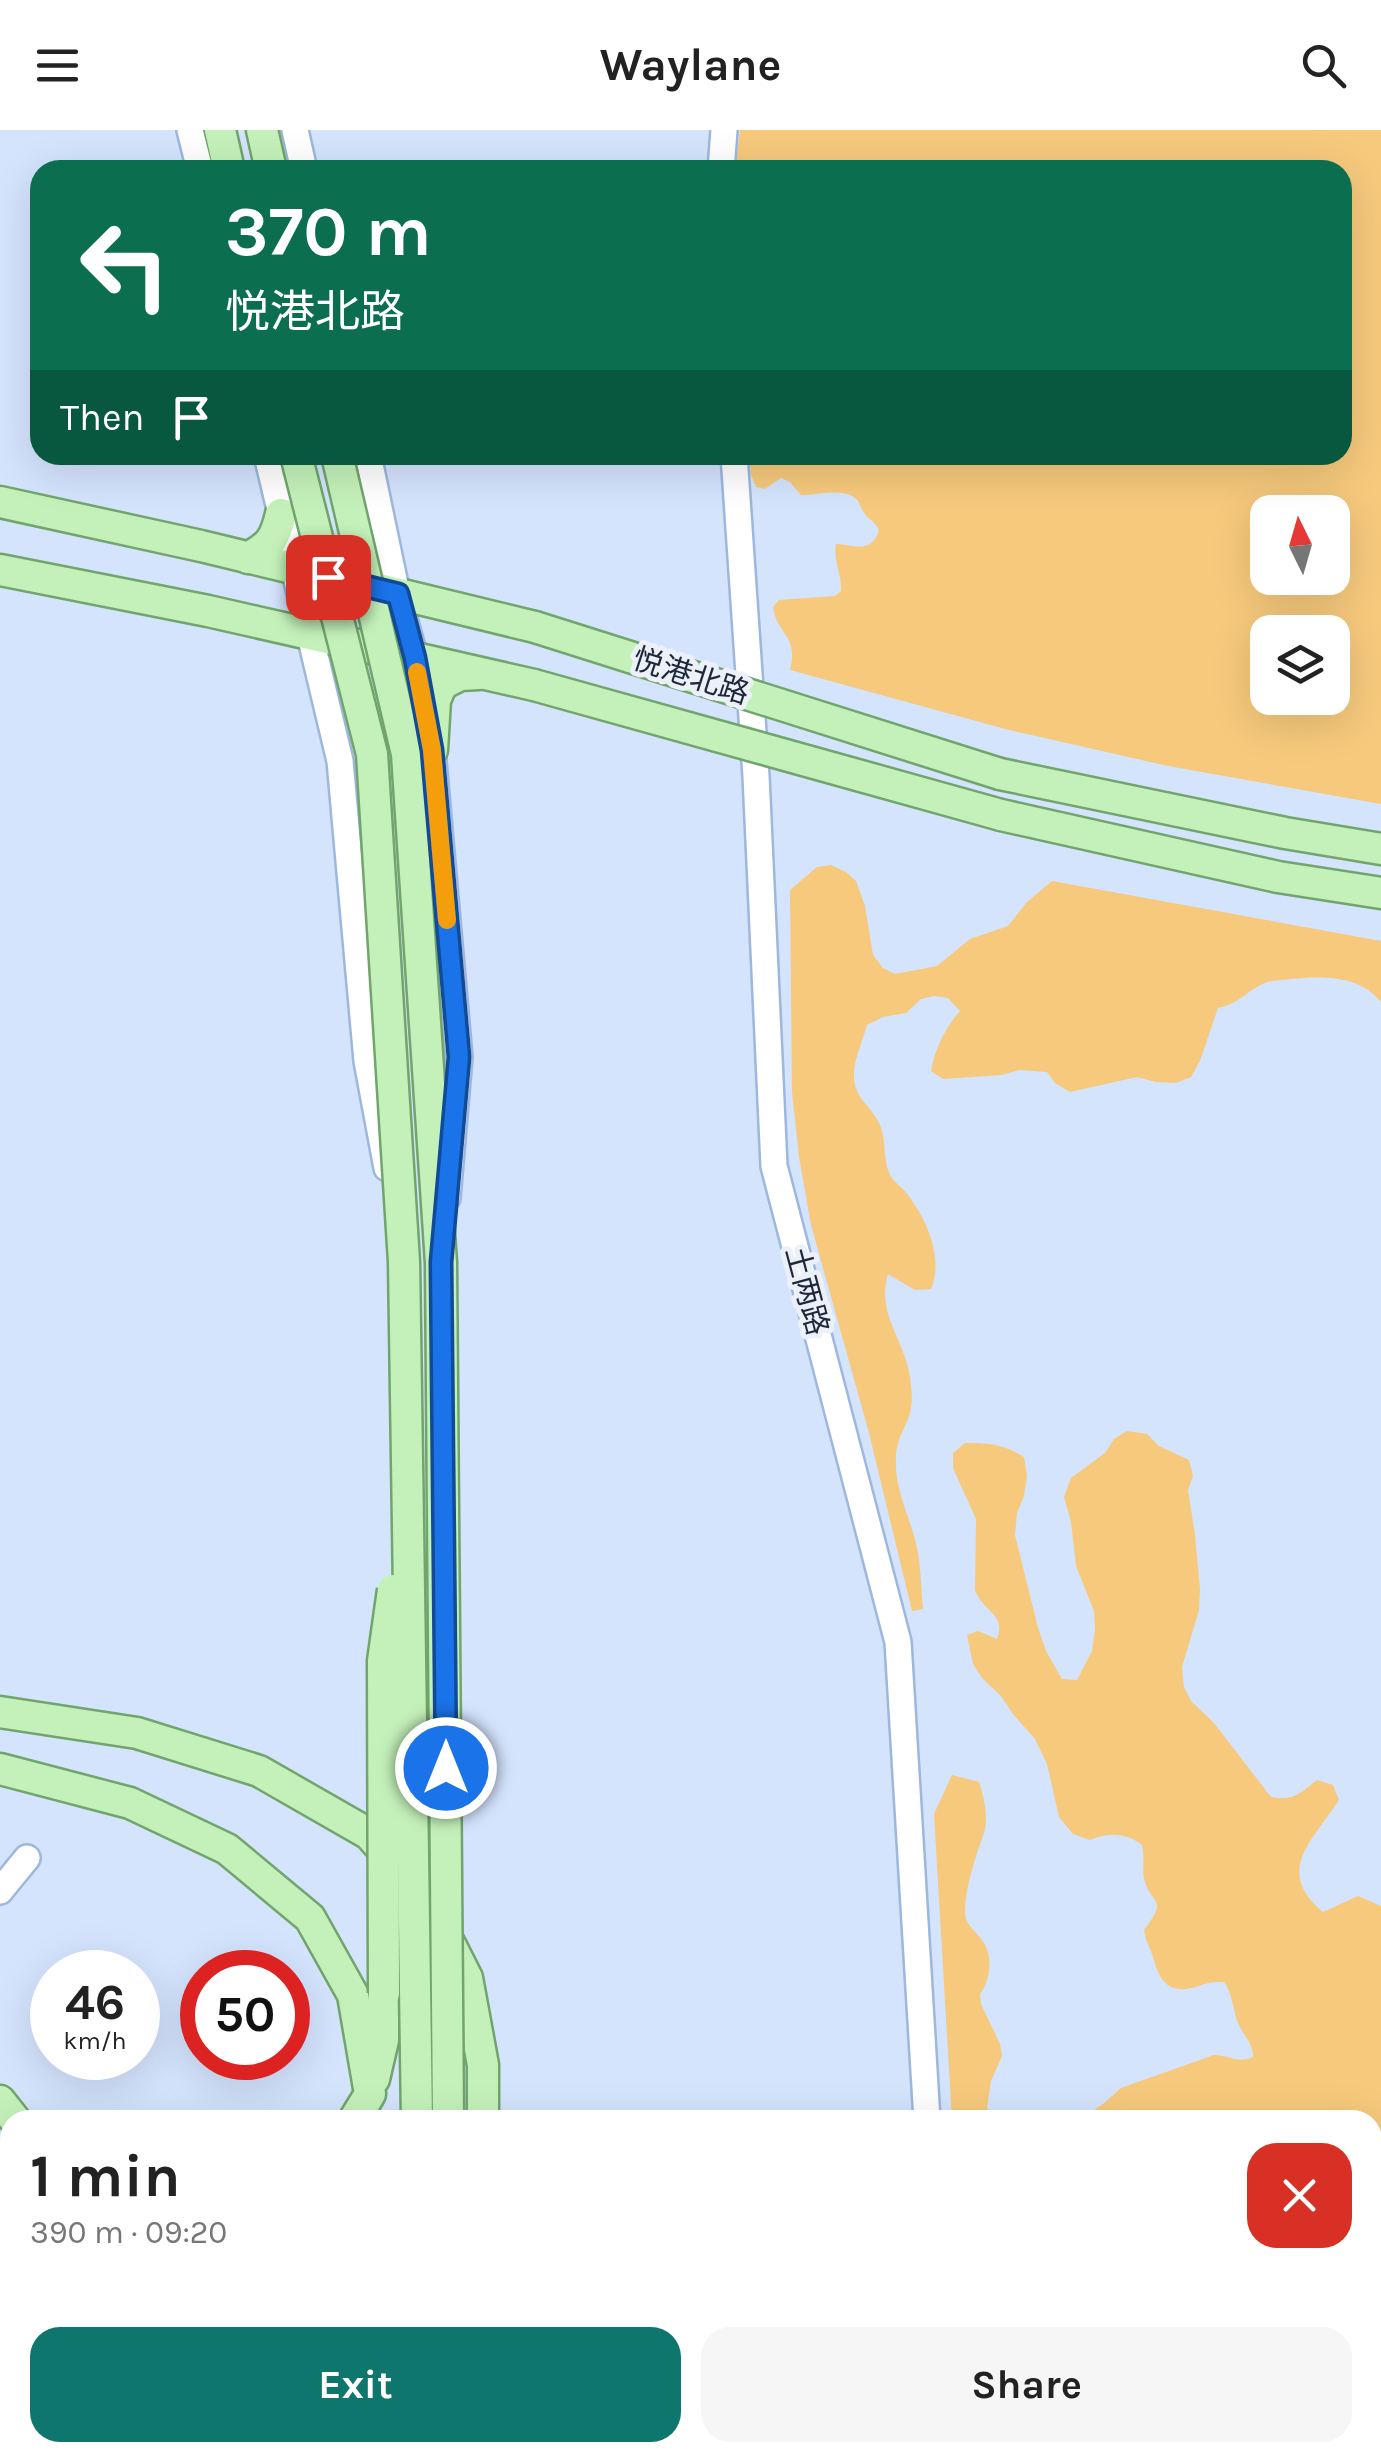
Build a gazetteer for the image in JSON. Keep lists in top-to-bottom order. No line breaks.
{"streets":{"main road":["悦港北路"],"street":["土两路"]},"north":"top","page":{"header":"Waylane","turn":["370 m","悦港北路"],"then":"Then","speed":"46 km/h","limit":"50","heading":["1 min","390 m · 09:20"],"buttons":["Exit","Share"]}}
